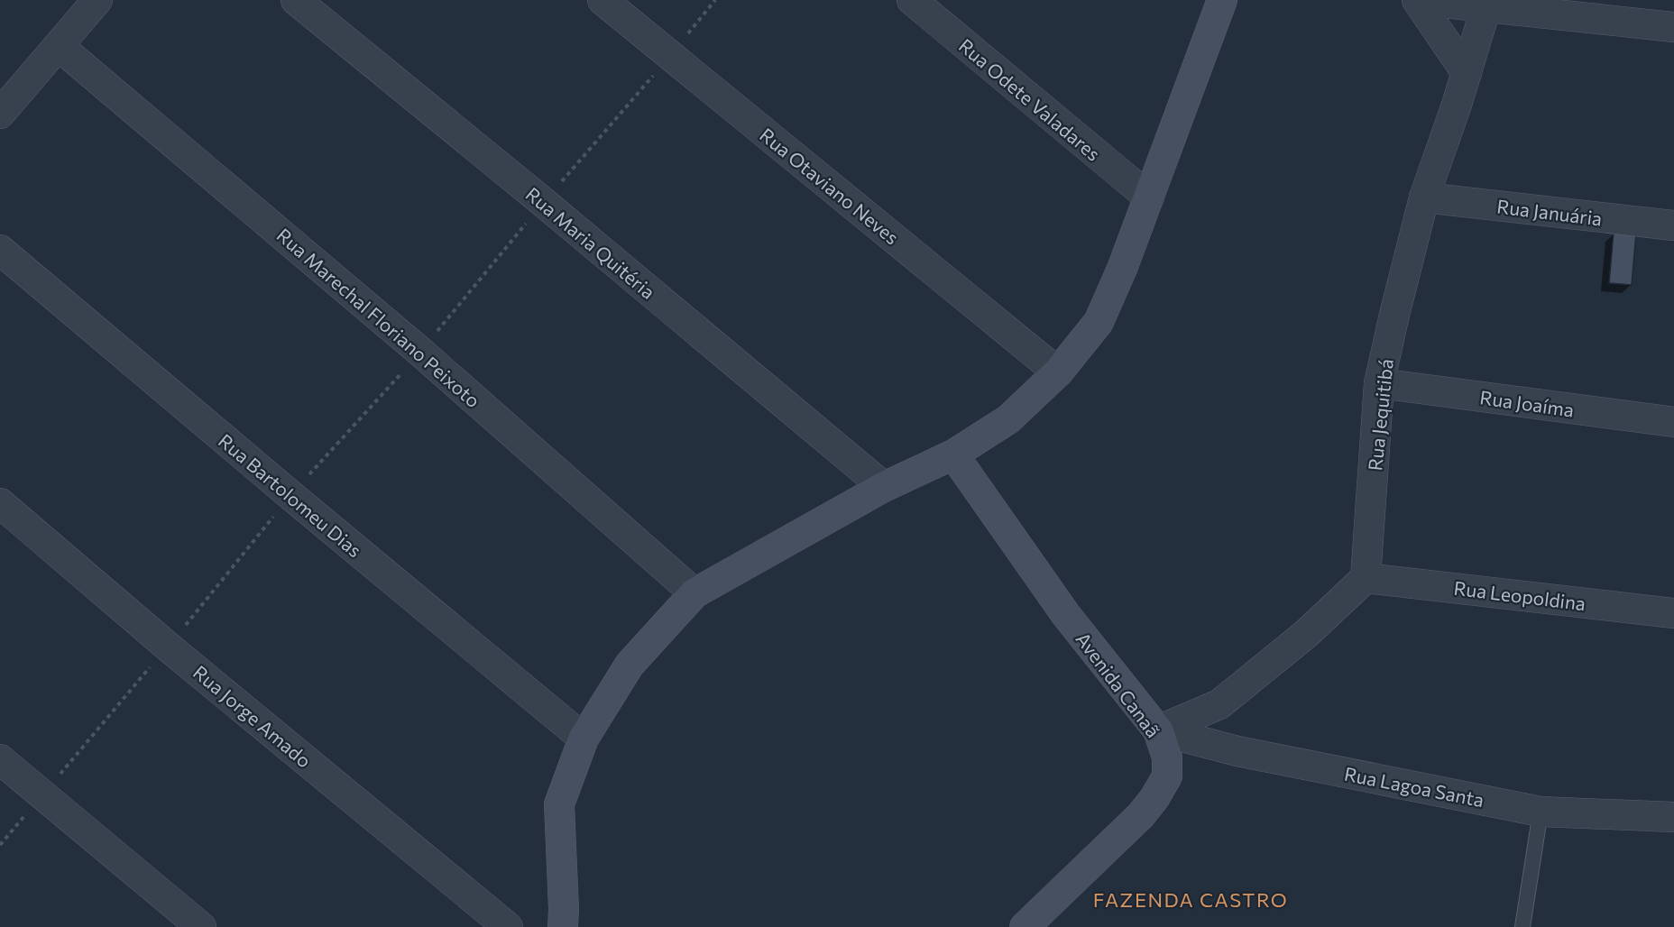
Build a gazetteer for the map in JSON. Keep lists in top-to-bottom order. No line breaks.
{"streets":{"street":["Rua Odete Valadares","Rua Otaviano Neves","Rua Januária","Rua Maria Quitéria","Rua Marechal Floriano Peixoto","Rua Joaíma","Rua Jequitibá","Rua Bartolomeu Dias","Rua Leopoldina","Avenida Canaã","Rua Jorge Amado","Rua Lagoa Santa"]},"crossings":[["Rua Januária","Rua Jequitibá"],["Rua Joaíma","Rua Jequitibá"],["Rua Jequitibá","Rua Leopoldina"],["Avenida Canaã","Rua Lagoa Santa"]],"districts":["FAZENDA CASTRO"]}
